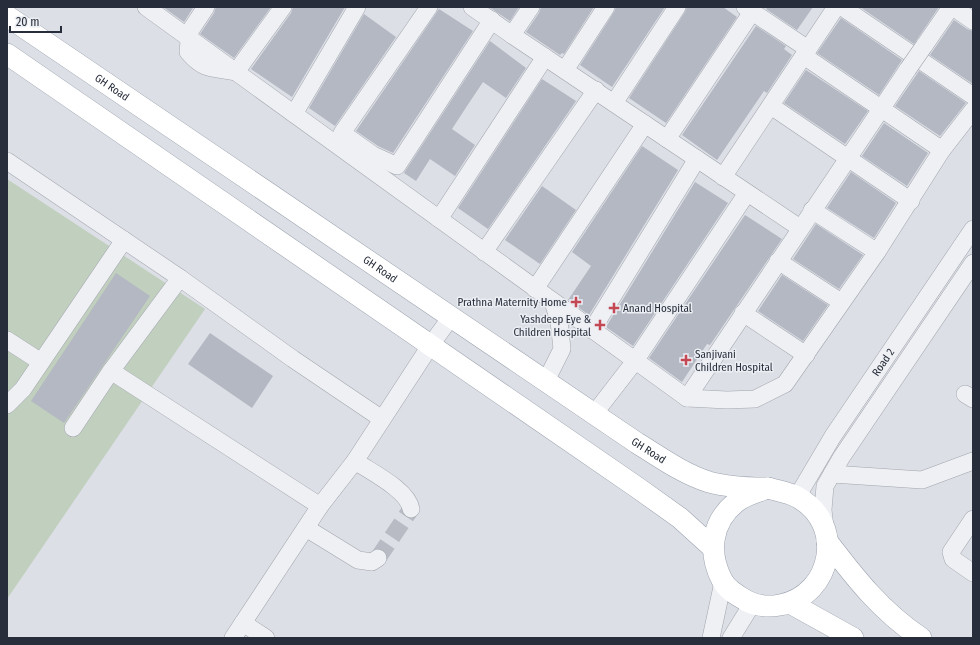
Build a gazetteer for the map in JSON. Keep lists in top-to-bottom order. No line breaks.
{"streets":{"main road":["GH Road"],"street":["Road 2"]},"crossings":[["GH Road","Road 2"]],"places":{"health":["Prathna Maternity Home","Anand Hospital","Yashdeep Eye & Children Hospital","Sanjivani Children Hospital"]},"scale_bar":"20 m"}
